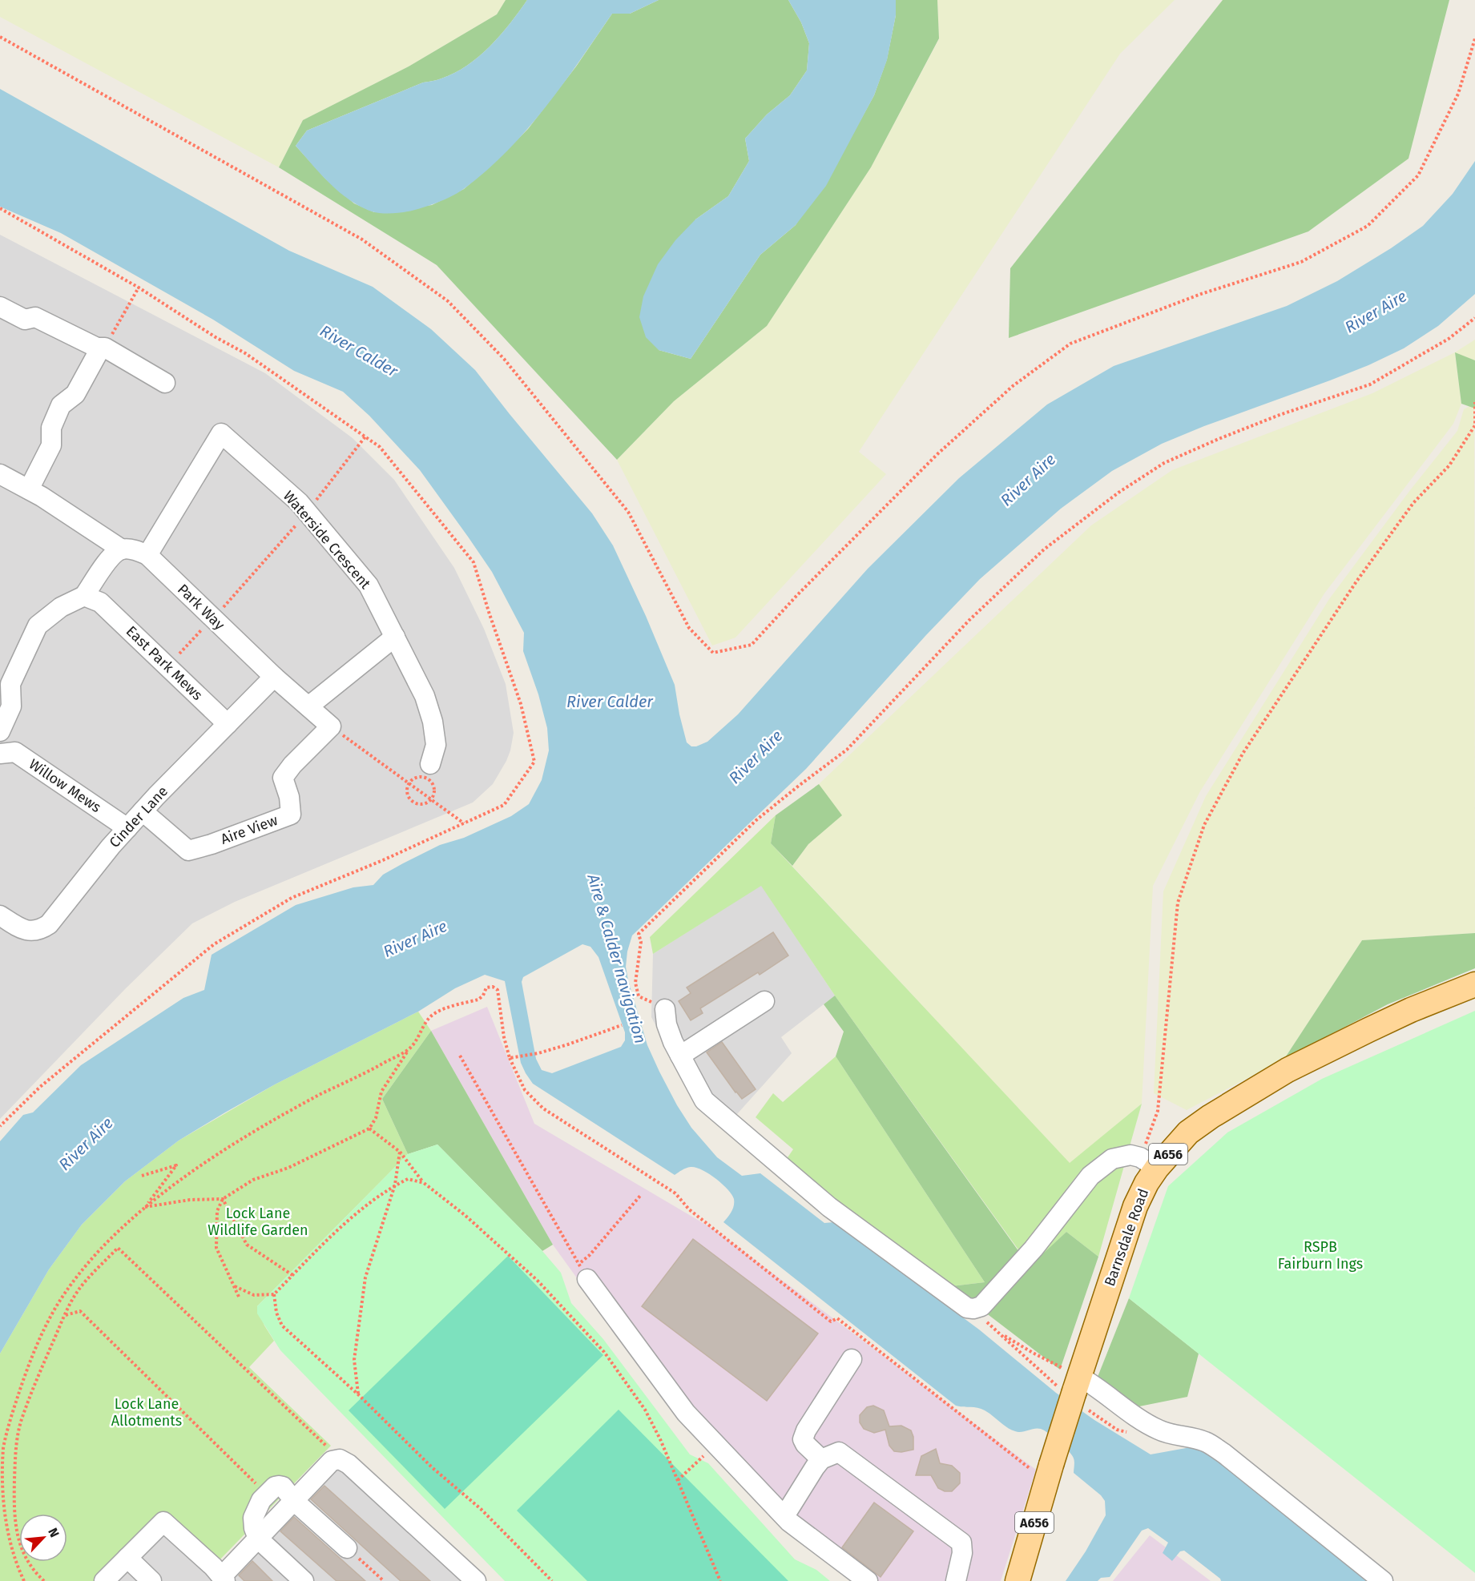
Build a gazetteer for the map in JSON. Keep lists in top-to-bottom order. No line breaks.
{"streets":{"main road":["A656","Barnsdale Road"],"street":["Waterside Crescent","Park Way","East Park Mews","Willow Mews","Cinder Lane","Aire View"]},"crossings":[["Waterside Crescent","Park Way"],["Park Way","Cinder Lane"],["Park Way","Aire View"],["East Park Mews","Cinder Lane"],["Willow Mews","Cinder Lane"],["Cinder Lane","Aire View"]],"water":["River Aire","River Calder","Aire & Calder navigation"],"parks":["Lock Lane Wildlife Garden","RSPB Fairburn Ings","Lock Lane Allotments"],"north":"top right"}
